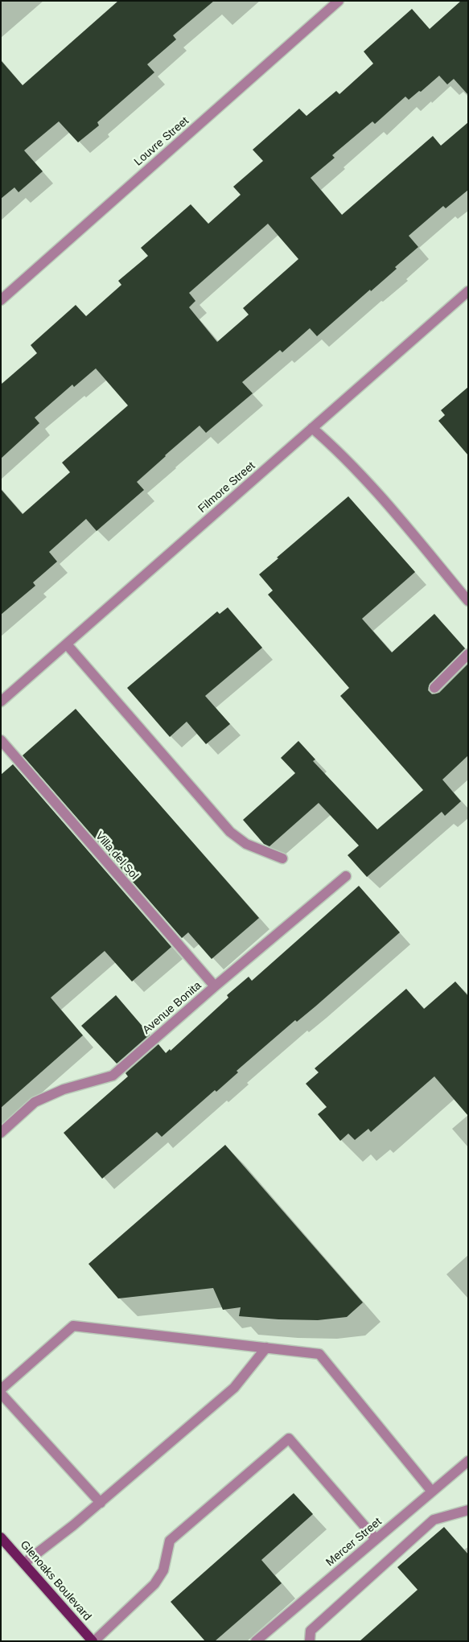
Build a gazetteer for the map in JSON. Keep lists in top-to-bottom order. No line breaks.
{"streets":{"main road":["Glenoaks Boulevard"],"street":["Louvre Street","Filmore Street","Villa del Sol","Avenue Bonita","Mercer Street"]},"crossings":[["Villa del Sol","Avenue Bonita"]]}
